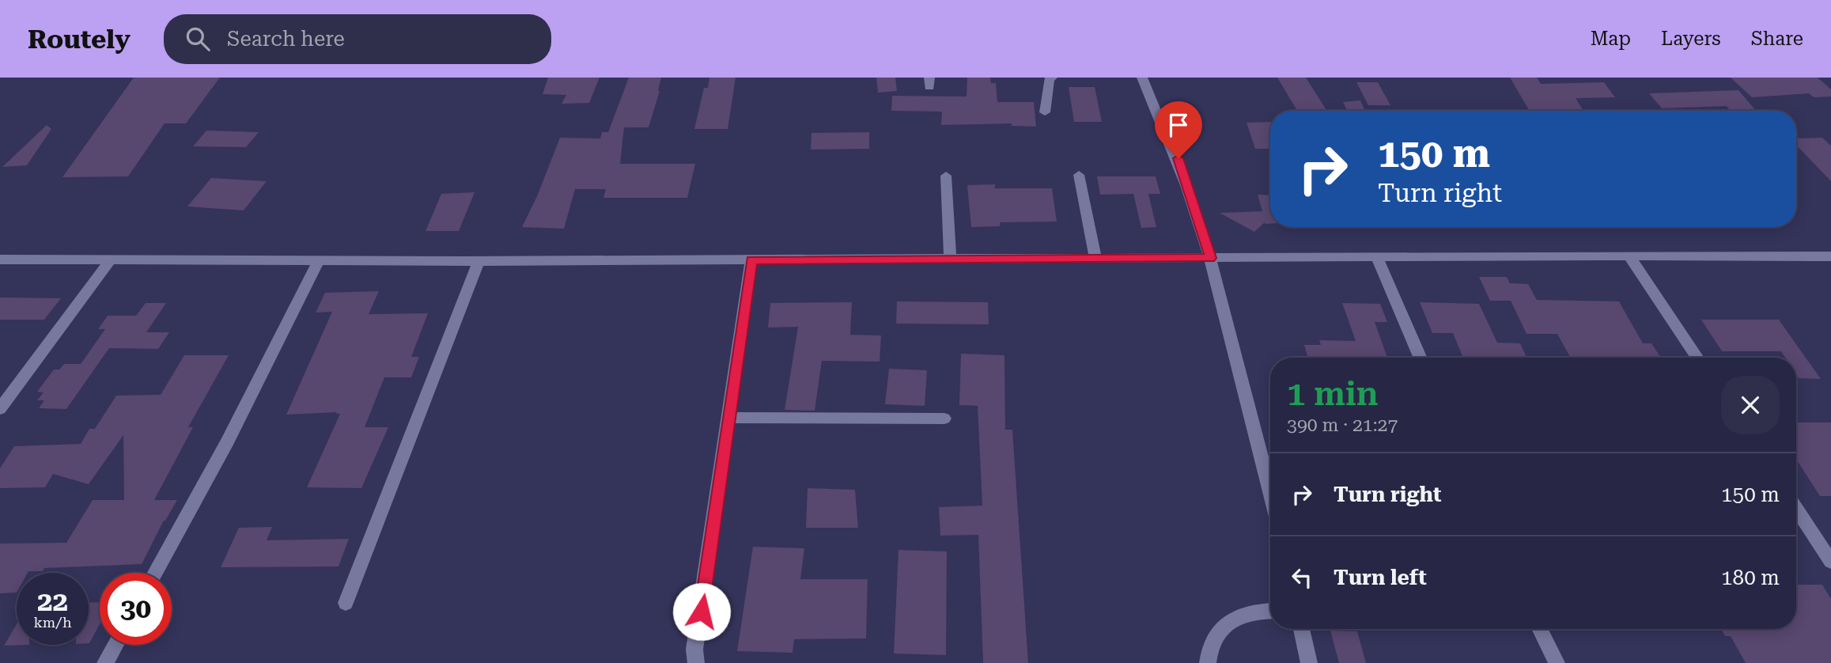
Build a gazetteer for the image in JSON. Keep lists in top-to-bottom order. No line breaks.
{"page":{"header":"Routely","search":"Search here","nav":["Map","Layers","Share"],"turn":["150 m","Turn right"],"heading":["1 min","390 m · 21:27"],"list":[{"name":"Turn right","value":"150 m"},{"name":"Turn left","value":"180 m"}],"speed":"22 km/h","limit":"30"}}
